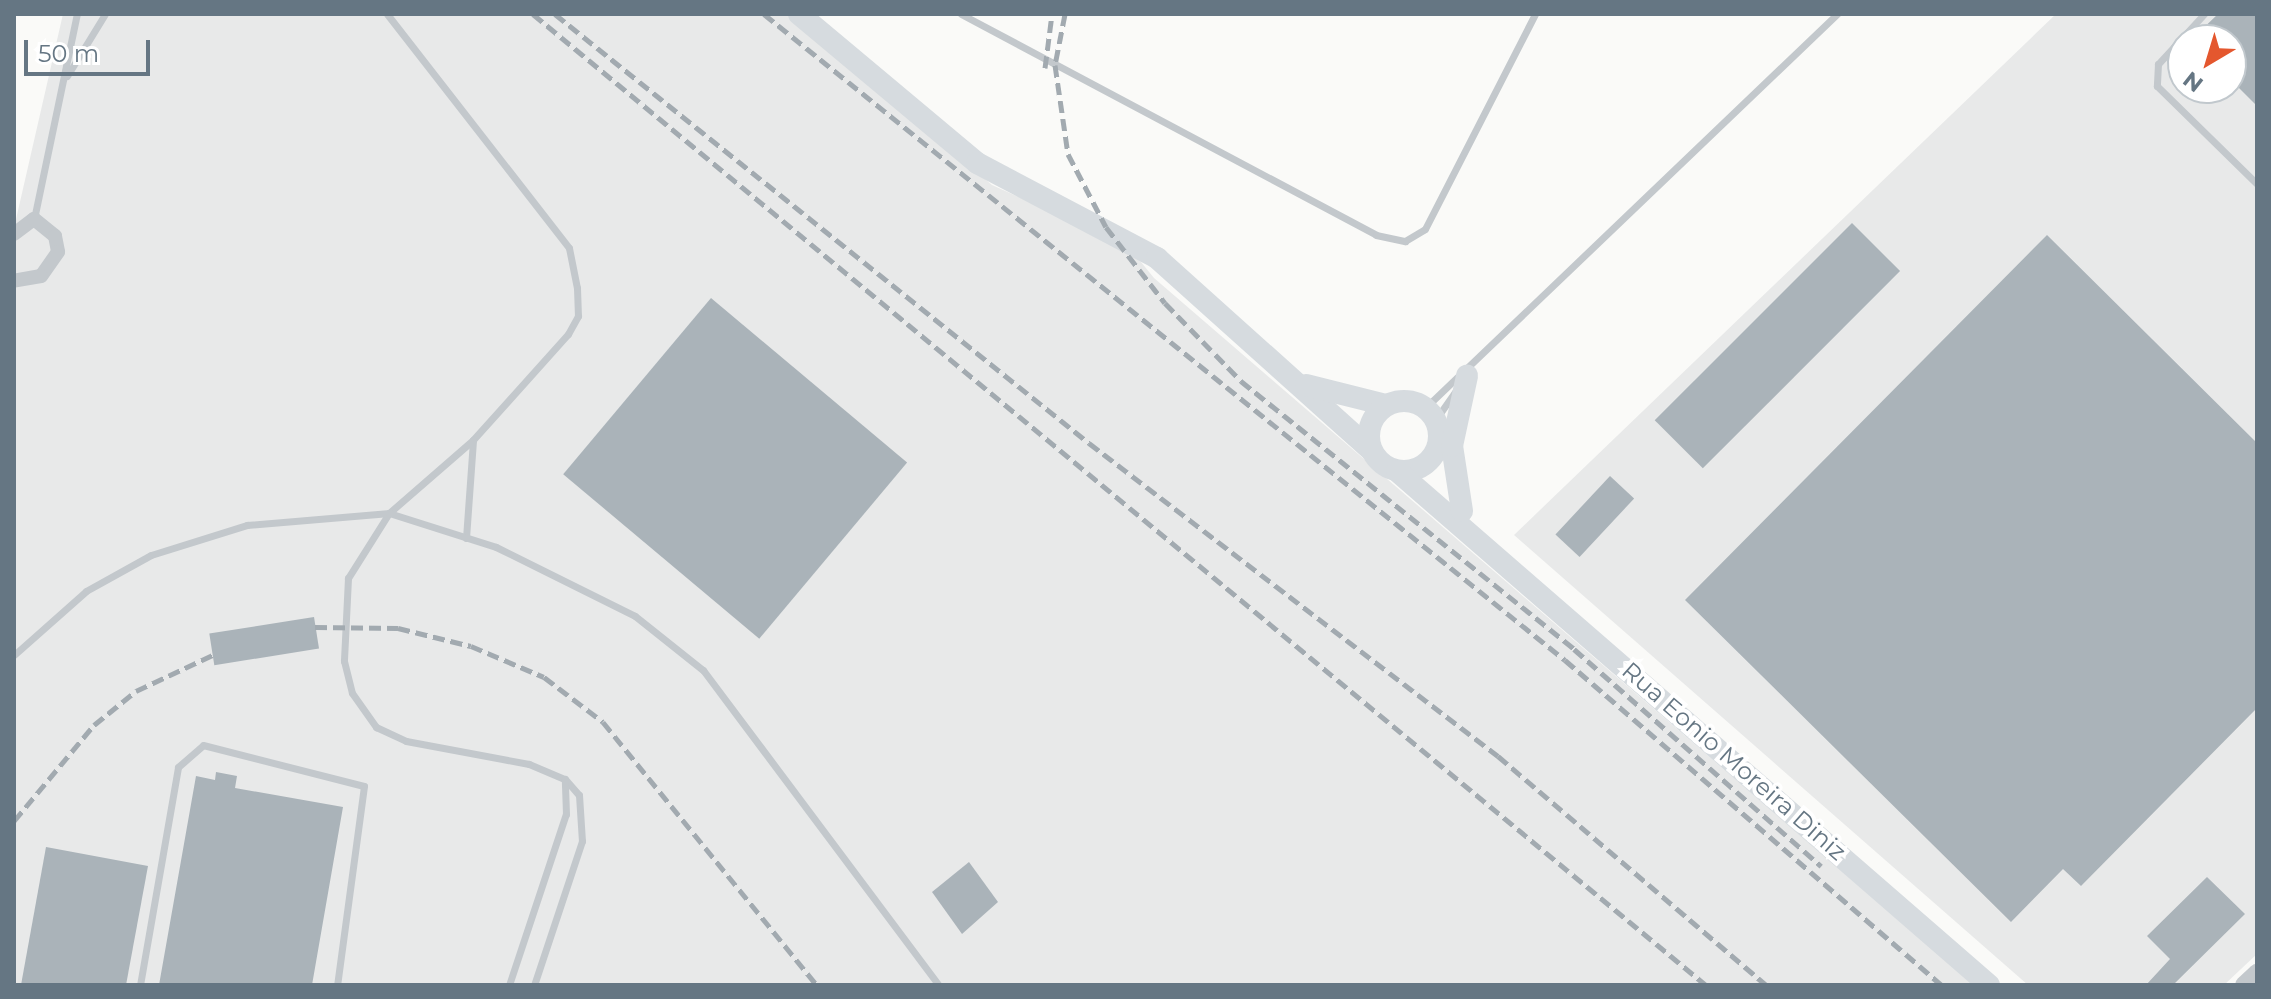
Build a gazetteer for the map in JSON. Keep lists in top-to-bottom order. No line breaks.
{"streets":{"main road":["Rua Eonio Moreira Diniz"]},"scale_bar":"50 m","north":"bottom left"}
